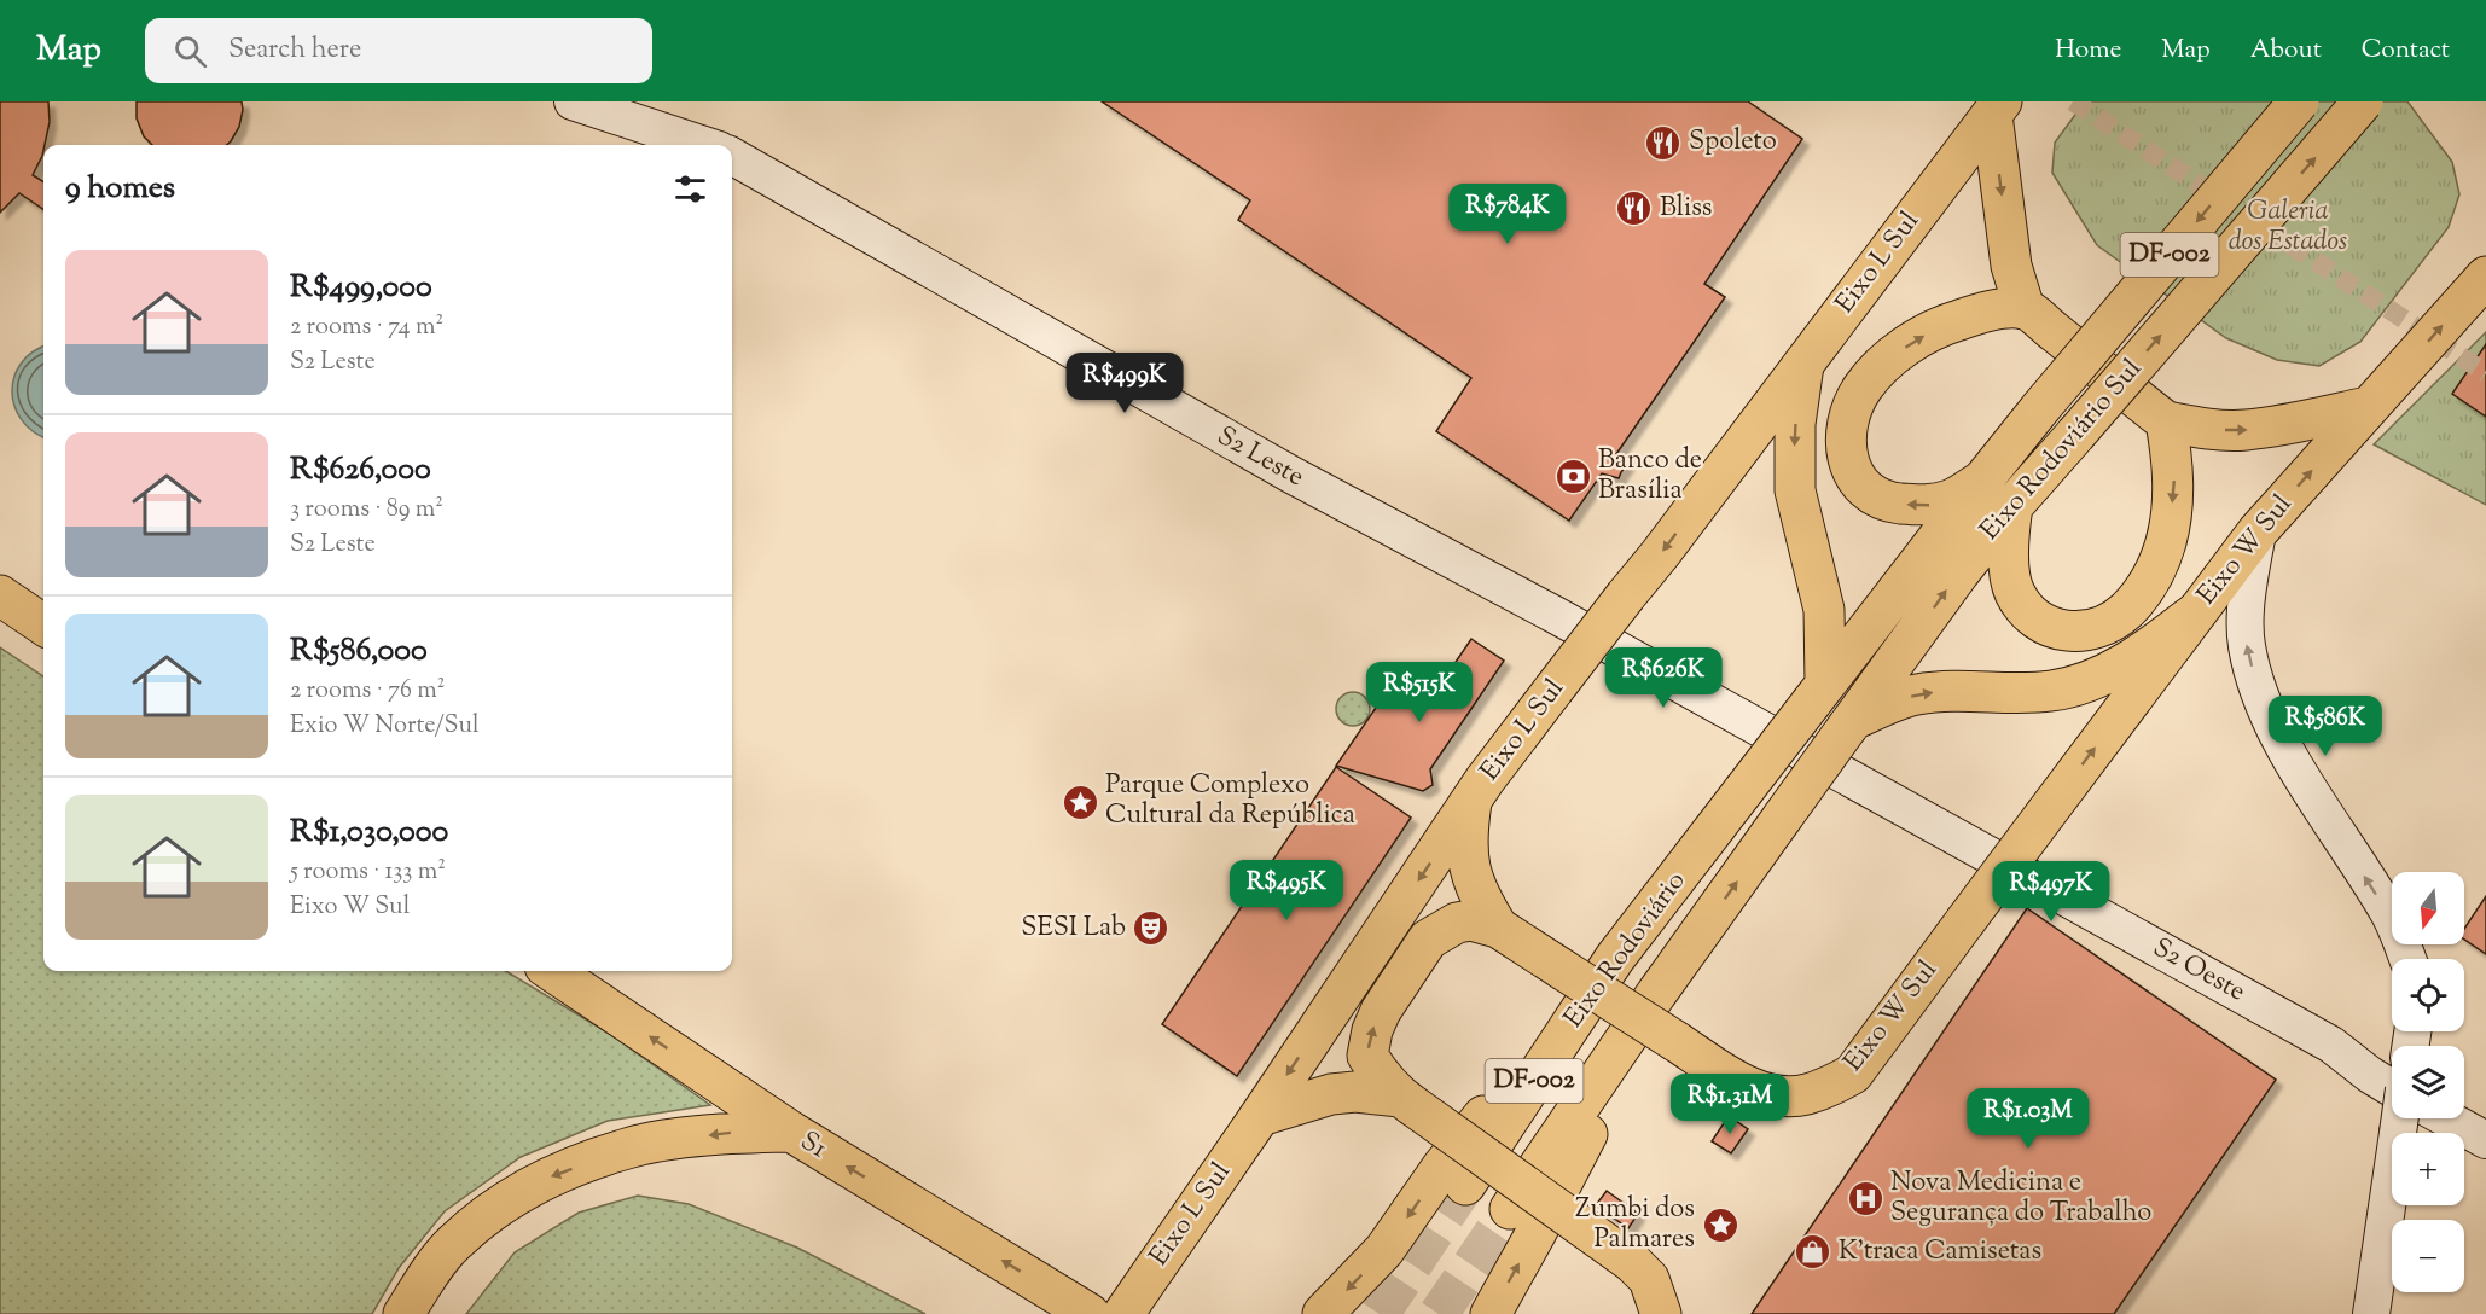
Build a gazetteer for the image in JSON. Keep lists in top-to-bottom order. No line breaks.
{"streets":{"main road":["DF-002","Eixo L Sul","Eixo Rodoviário Sul","S2 Leste","Eixo W Sul","Eixo Rodoviário","S2 Oeste","S1"]},"crossings":[["Eixo Rodoviário Sul","Eixo Rodoviário"],["S2 Leste","S2 Oeste"]],"one_way":["S1"],"parks":["Galeria dos Estados"],"places":{"restaurant":["Spoleto","Bliss"],"bank":["Banco de Brasília"],"place":["Parque Complexo Cultural da República","Zumbi dos Palmares"],"theatre":["SESI Lab"],"hospital":["Nova Medicina e Segurança do Trabalho"],"shop":["K'traca Camisetas"]},"north":"bottom","page":{"header":"Map","search":"Search here","nav":["Home","Map","About","Contact"],"heading":"9 homes","price":["R$784K","R$499K","R$626K","R$515K","R$586K","R$495K","R$497K","R$1.31M","R$1.03M"],"list":[{"name":"R$499,000","note":"2 rooms · 74 m² · S2 Leste"},{"name":"R$626,000","note":"3 rooms · 89 m² · S2 Leste"},{"name":"R$586,000","note":"2 rooms · 76 m² · Exio W Norte/Sul"},{"name":"R$1,030,000","note":"5 rooms · 133 m² · Eixo W Sul"}],"map_buttons":["+","−"]}}
